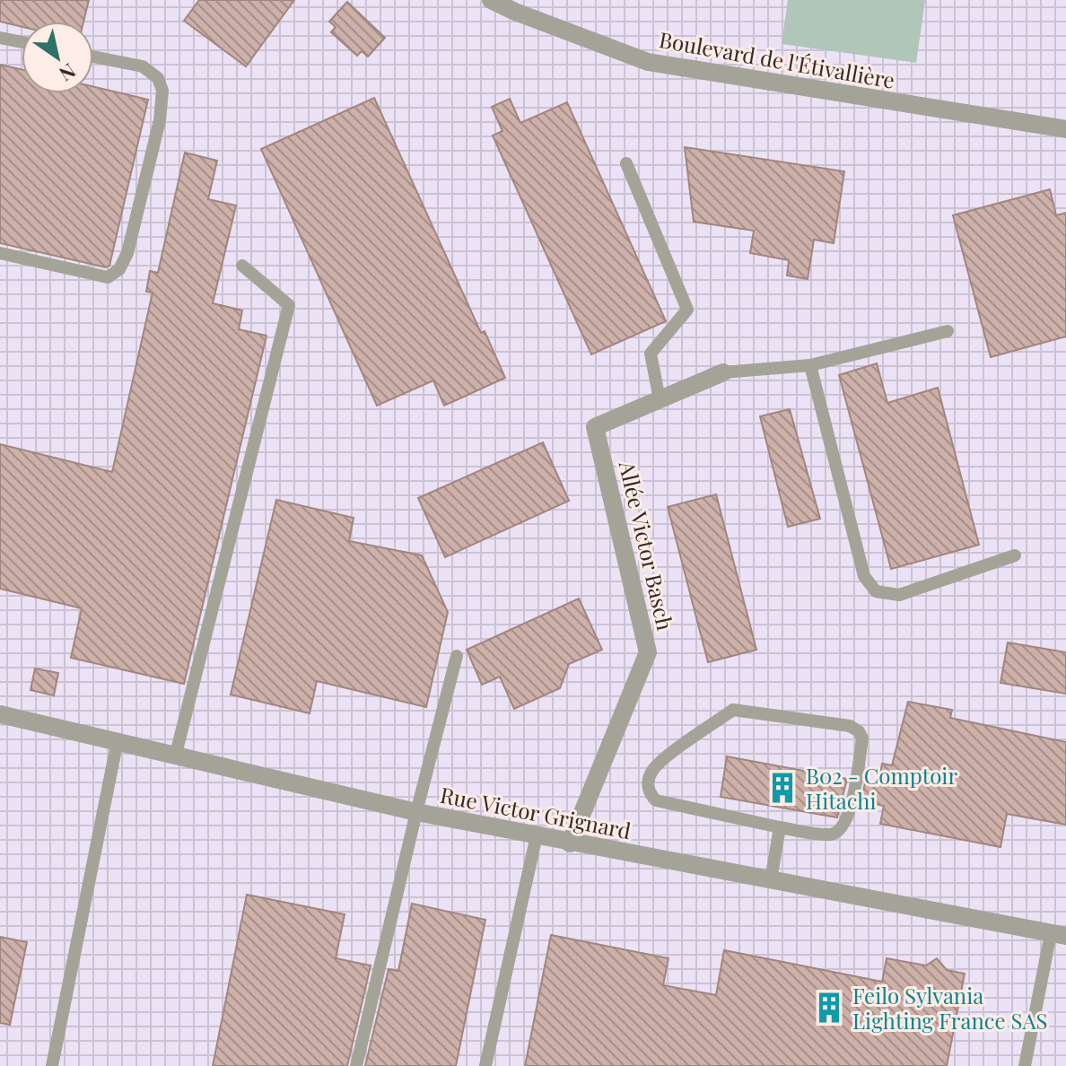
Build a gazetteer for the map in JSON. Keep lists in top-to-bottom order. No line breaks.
{"streets":{"street":["Boulevard de l'Étivallière","Allée Victor Basch","Rue Victor Grignard"]},"crossings":[["Allée Victor Basch","Rue Victor Grignard"]],"places":{"building":["B02 - Comptoir Hitachi","Feilo Sylvania Lighting France SAS"]},"north":"bottom right"}
